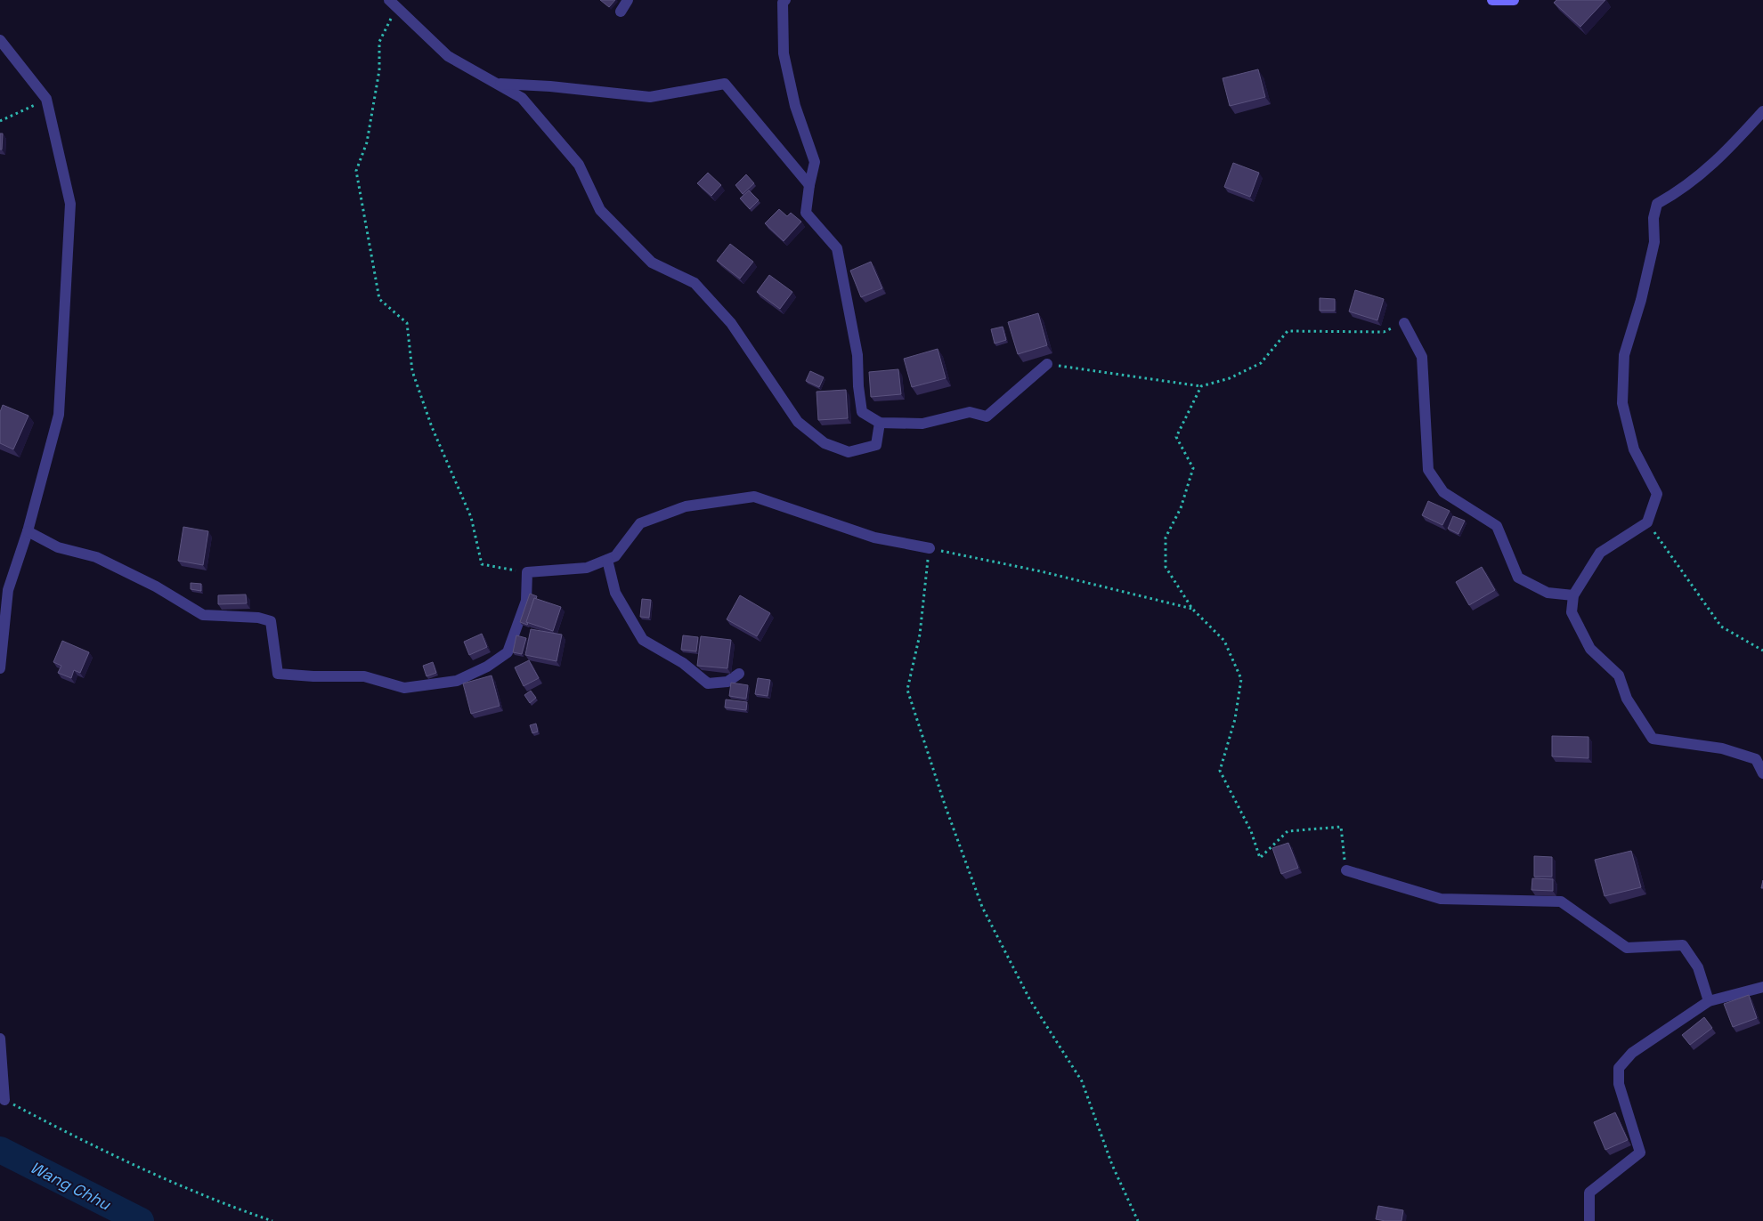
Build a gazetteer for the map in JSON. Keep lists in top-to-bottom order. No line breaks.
{"water":["Wang Chhu"]}
